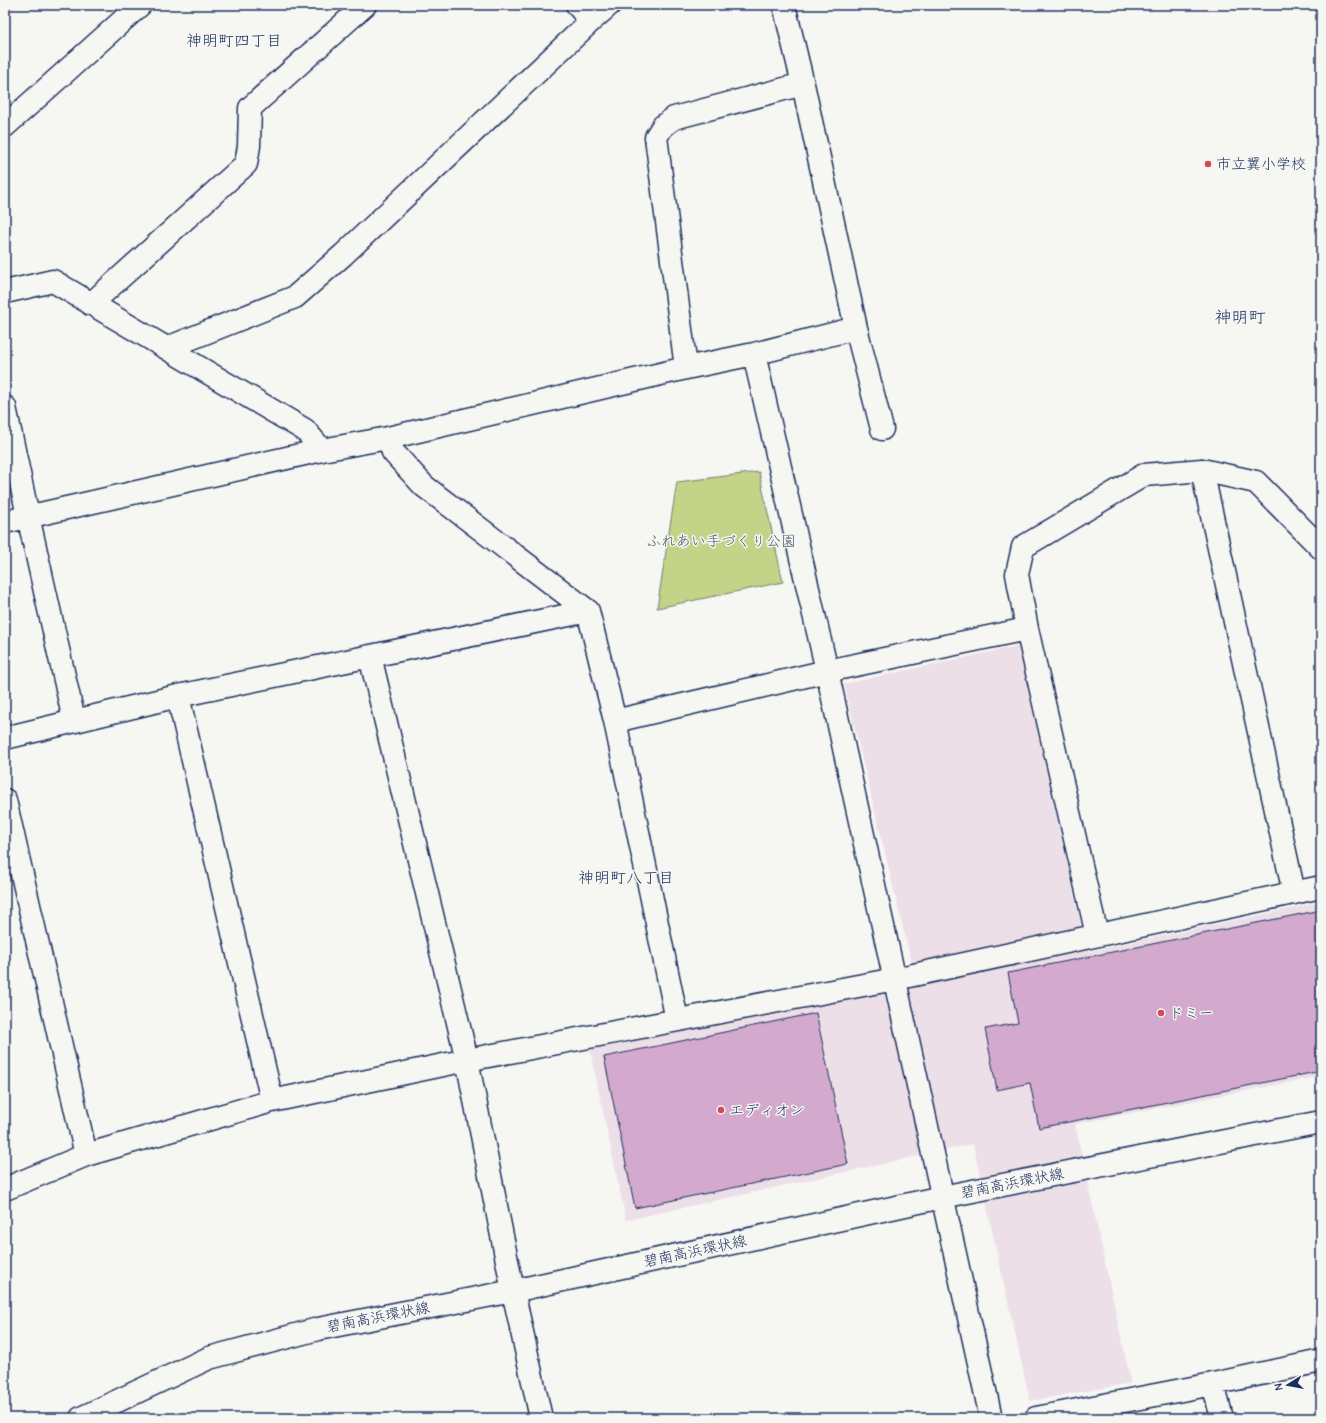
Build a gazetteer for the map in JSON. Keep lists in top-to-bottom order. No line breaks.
{"streets":{"street":["碧南高浜環状線"]},"districts":["神明町四丁目","神明町","神明町八丁目"],"parks":["ふれあい手づくり公園"],"places":["市立翼小学校","ドミー","エディオン"],"north":"left"}
